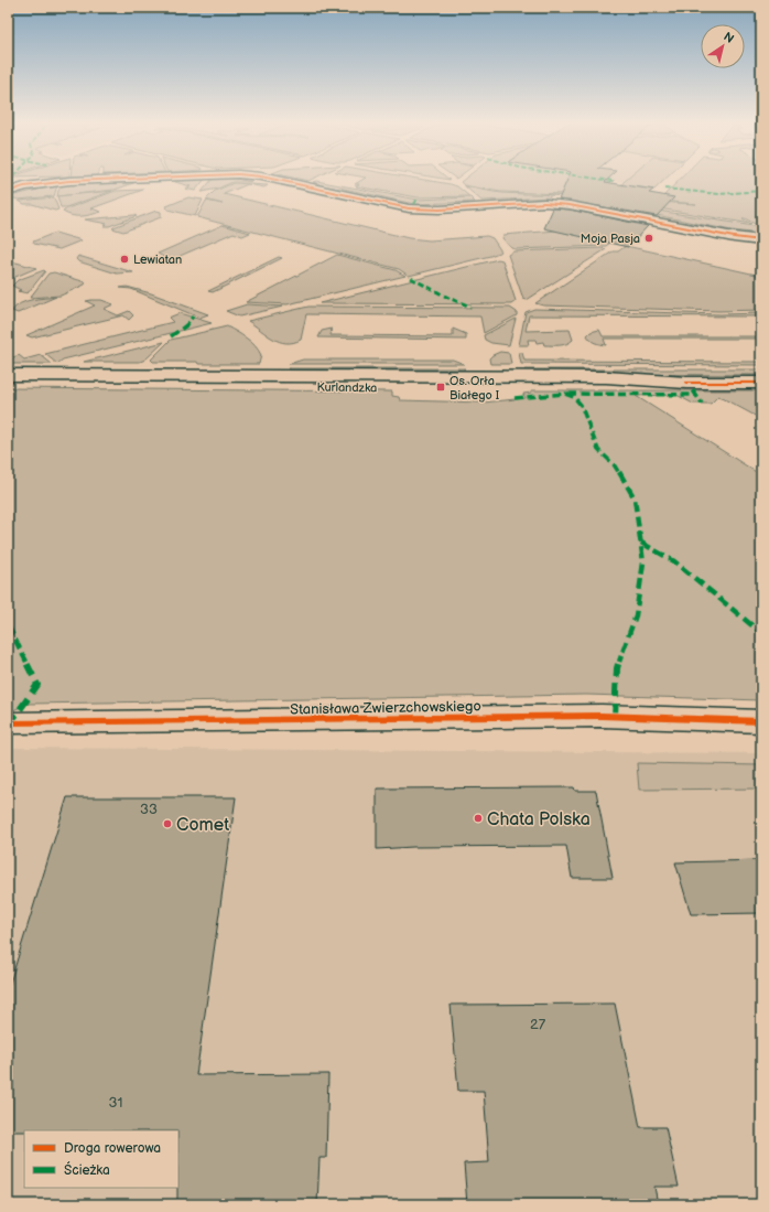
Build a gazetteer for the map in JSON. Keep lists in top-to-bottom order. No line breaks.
{"streets":{"street":["Kurlandzka","Stanisława Zwierzchowskiego"]},"places":{"other":["Moja Pasja","Lewiatan","Chata Polska","Comet"],"transit":["Os. Orła Białego I"]},"house_numbers":["33","27","31"],"legend":["Droga rowerowa","Ścieżka"],"north":"top right"}
